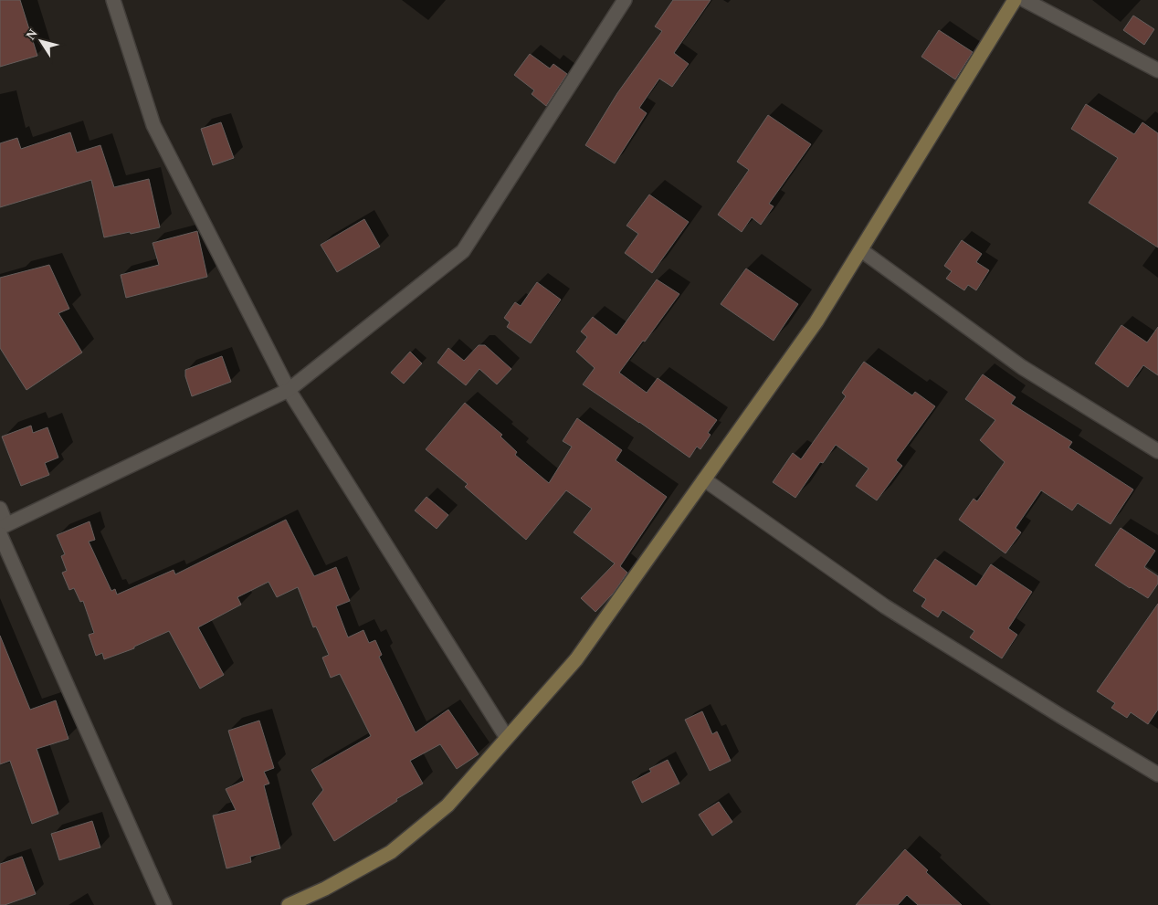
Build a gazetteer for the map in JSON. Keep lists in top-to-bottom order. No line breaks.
{"north":"top left"}
